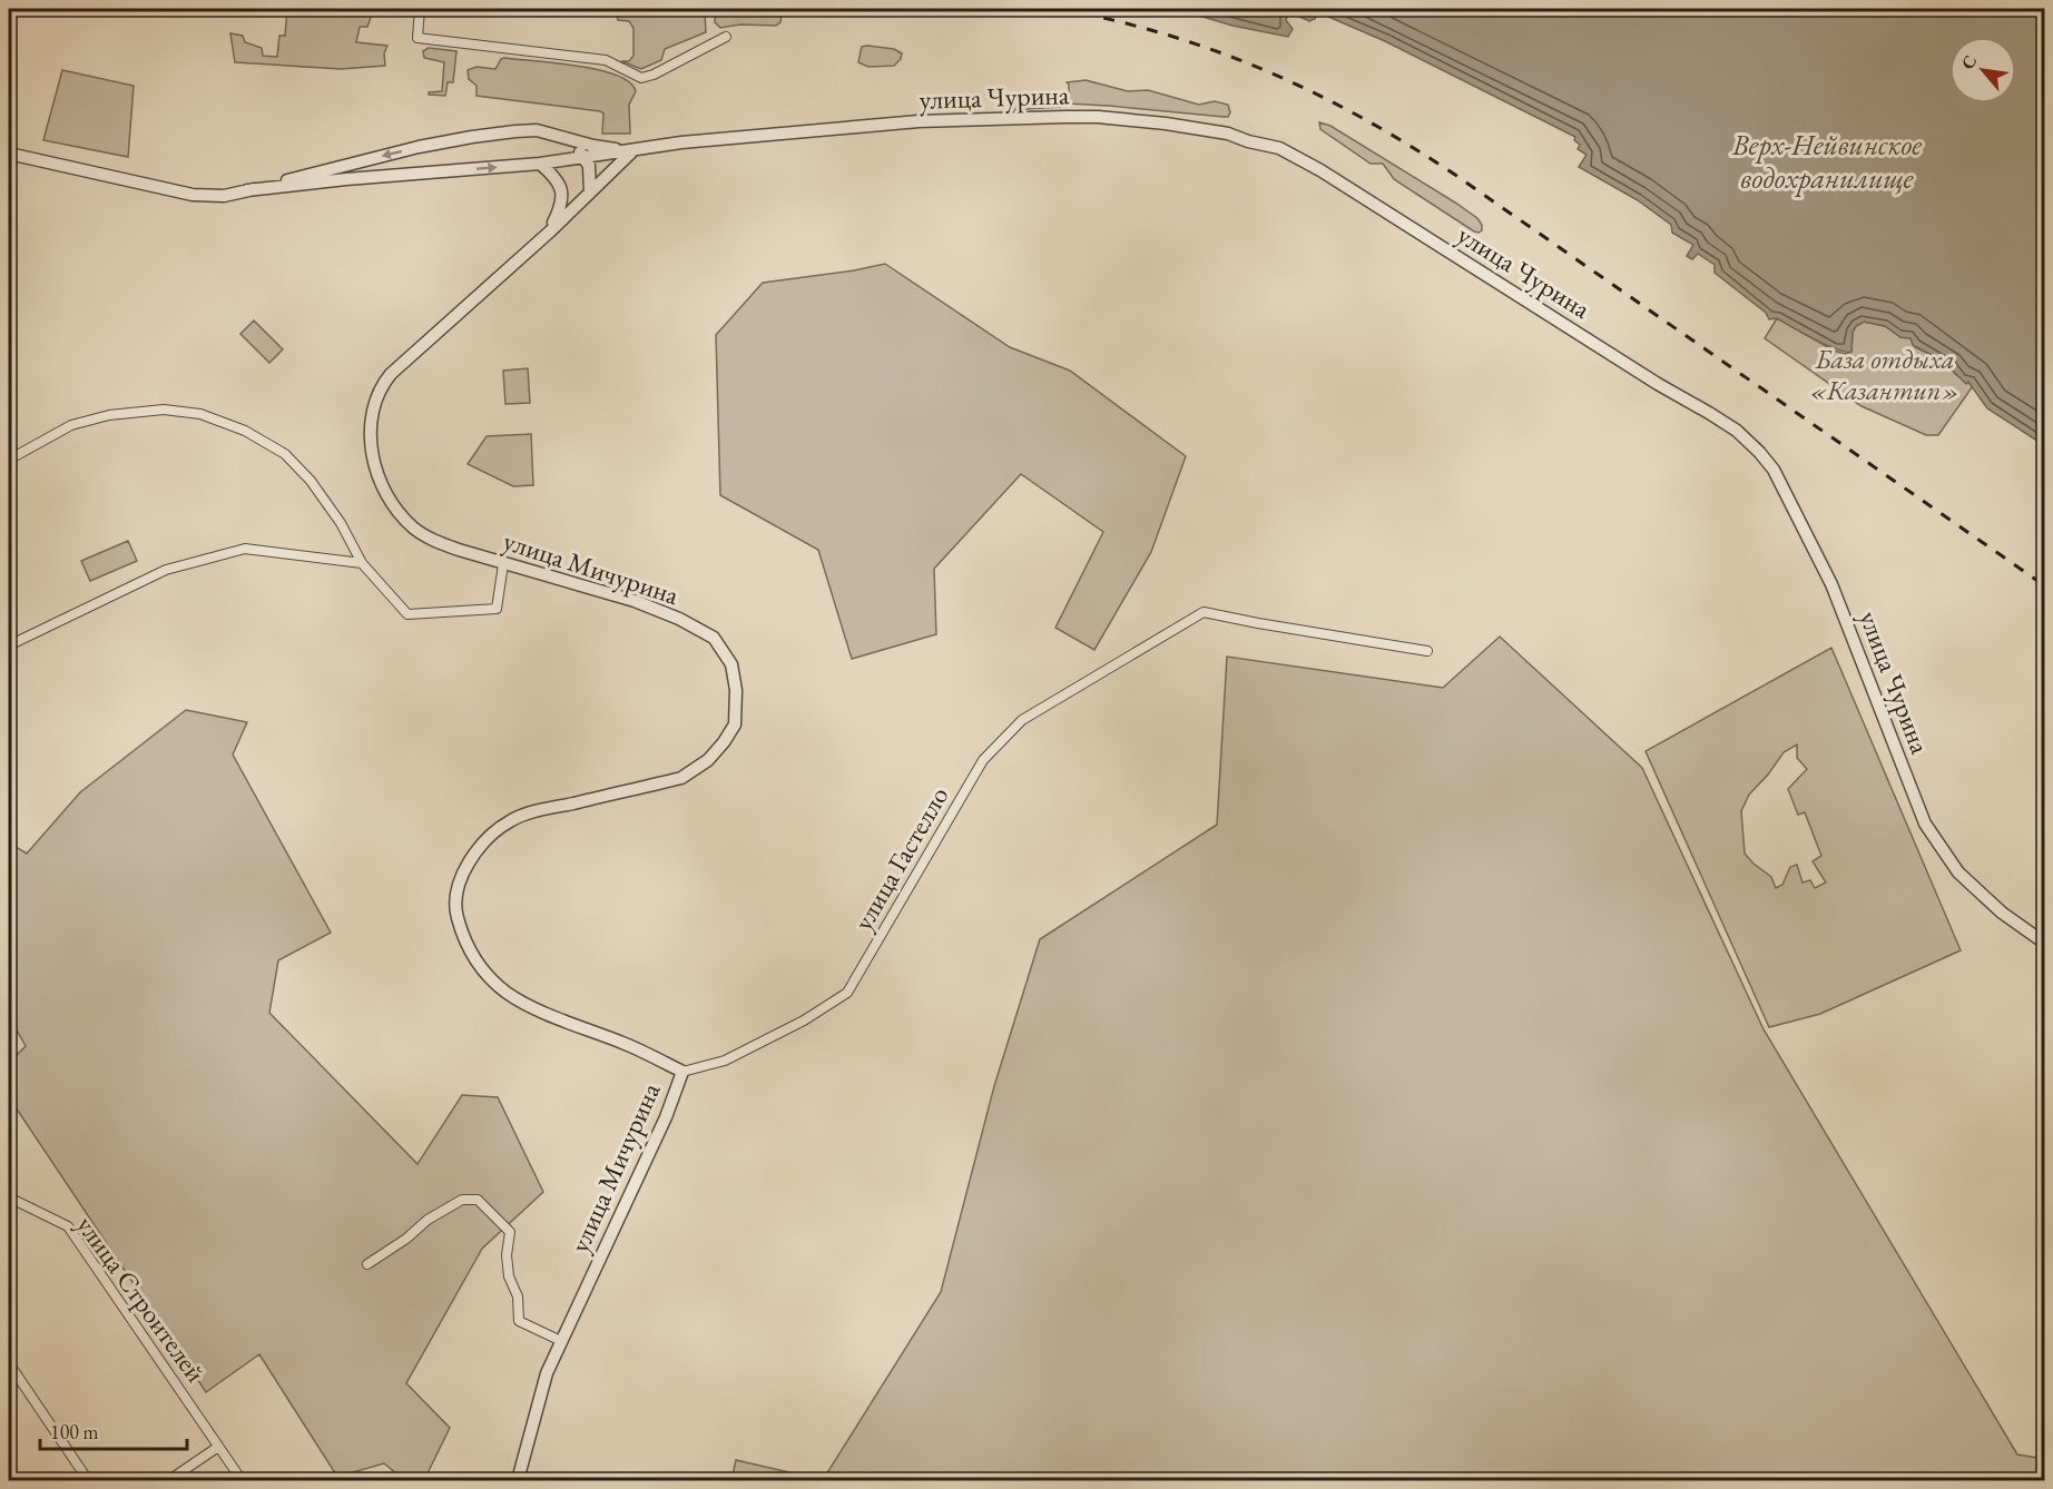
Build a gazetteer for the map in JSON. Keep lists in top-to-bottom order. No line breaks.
{"streets":{"street":["улица Чурина","улица Мичурина","улица Гастелло","улица Строителей"]},"crossings":[["улица Чурина","улица Мичурина"],["улица Мичурина","улица Гастелло"]],"water":["Верх-Нейвинское водохранилище"],"parks":["База отдыха «Казантип»"],"scale_bar":"100 m","north":"top left"}
